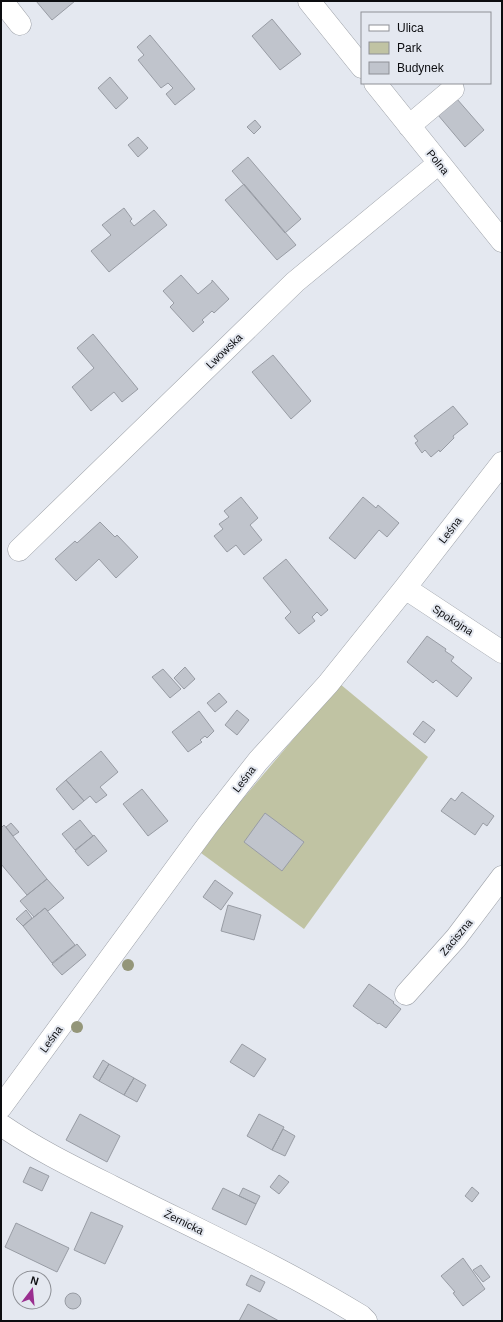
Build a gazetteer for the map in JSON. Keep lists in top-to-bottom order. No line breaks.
{"streets":{"street":["Polna","Lwowska","Leśna","Spokojna","Zaciszna","Żernicka"]},"crossings":[["Polna","Lwowska"],["Leśna","Spokojna"]],"legend":["Ulica","Park","Budynek"],"north":"top"}
